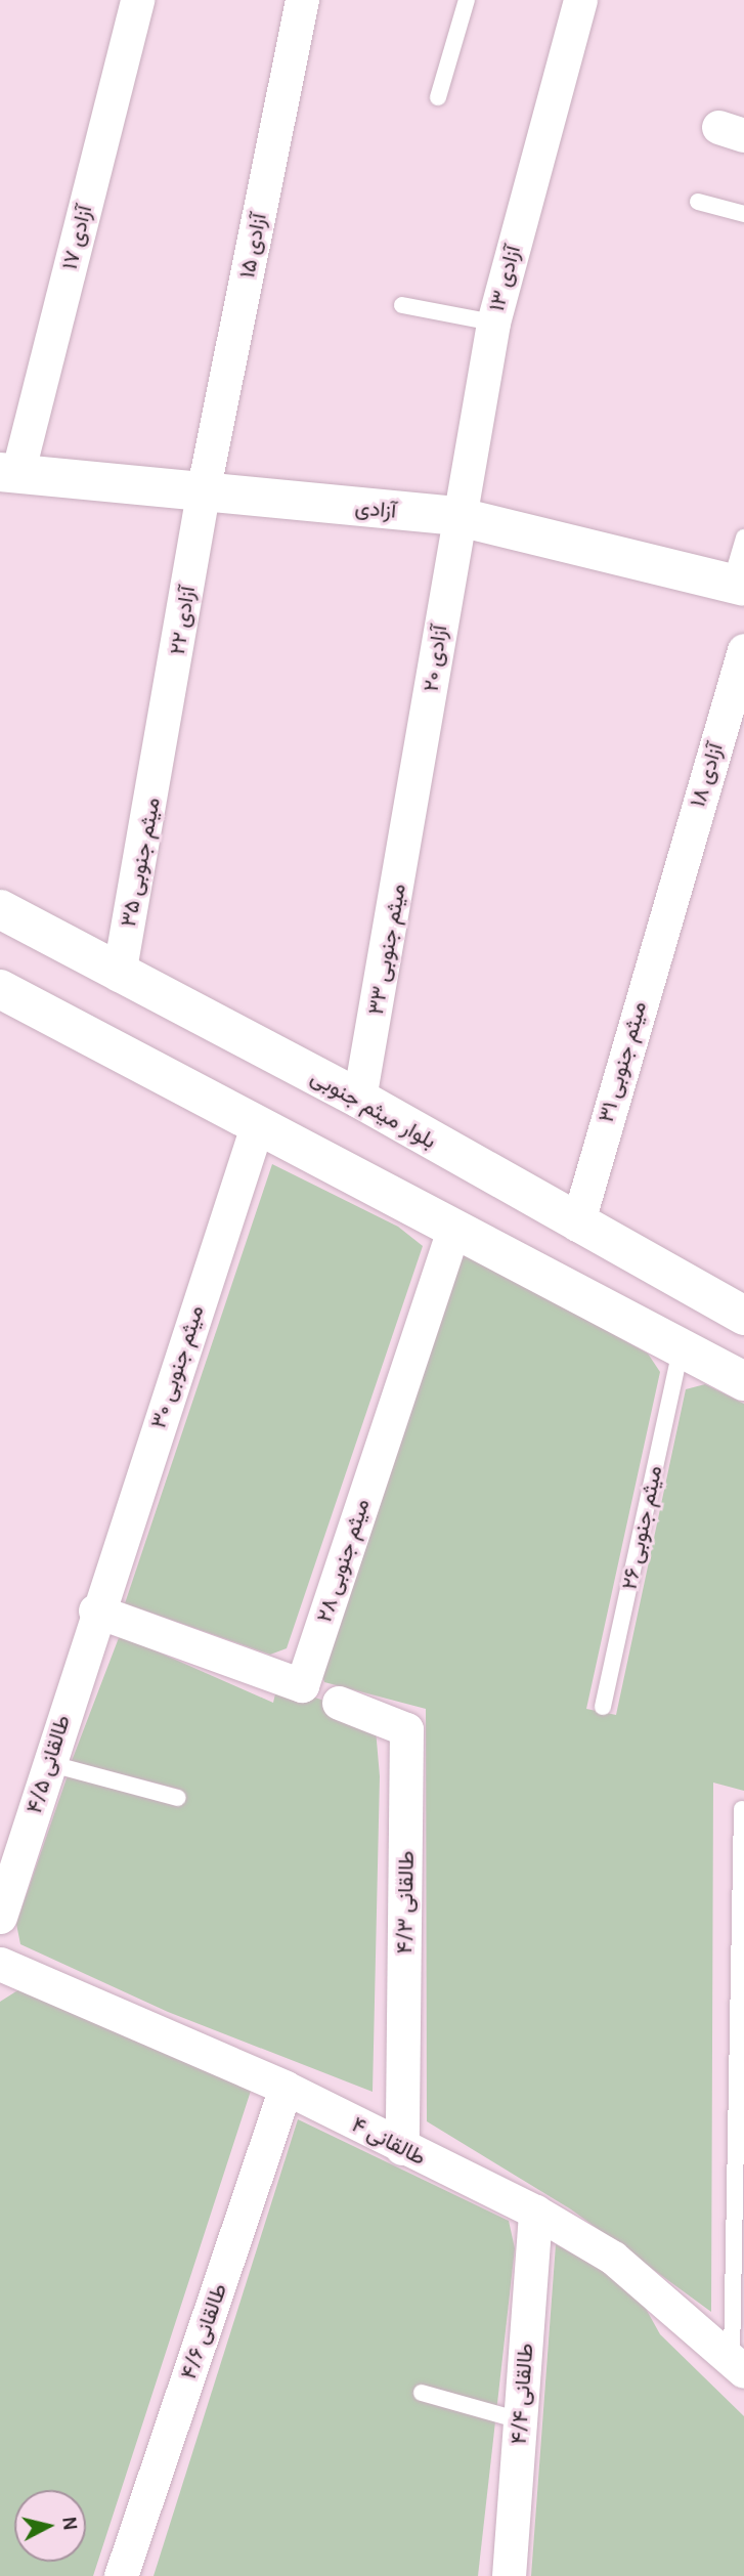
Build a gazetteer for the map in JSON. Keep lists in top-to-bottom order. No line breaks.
{"streets":{"main road":["آزادی","بلوار میثم جنوبی"],"street":["آزادی ۱۷","آزادی ۱۵","آزادی ۱۳","آزادی ۲۲","آزادی ۲۰","آزادی ۱۸","میثم جنوبی ۳۵","میثم جنوبی ۳۳","میثم جنوبی ۳۱","میثم جنوبی ۳۰","میثم جنوبی ۲۸","طالقانی ۴/۵","طالقانی ۴/۳","طالقانی ۴","طالقانی ۴/۶","طالقانی ۴/۴"],"lane":["میثم جنوبی ۲۶"]},"crossings":[["آزادی ۱۷","آزادی"],["آزادی ۱۵","آزادی"],["آزادی ۱۵","آزادی ۲۲"],["آزادی ۱۳","آزادی"],["آزادی ۱۳","آزادی ۲۰"],["آزادی","آزادی ۲۲"],["آزادی","آزادی ۲۰"],["آزادی ۲۲","میثم جنوبی ۳۵"],["آزادی ۲۰","میثم جنوبی ۳۳"],["آزادی ۱۸","میثم جنوبی ۳۱"],["میثم جنوبی ۳۵","بلوار میثم جنوبی"],["میثم جنوبی ۳۳","بلوار میثم جنوبی"],["میثم جنوبی ۳۱","بلوار میثم جنوبی"],["میثم جنوبی ۳۰","میثم جنوبی ۲۸"],["میثم جنوبی ۳۰","طالقانی ۴/۵"],["میثم جنوبی ۲۸","طالقانی ۴/۵"],["طالقانی ۴/۳","طالقانی ۴"],["طالقانی ۴","طالقانی ۴/۶"],["طالقانی ۴","طالقانی ۴/۴"]],"north":"right"}
